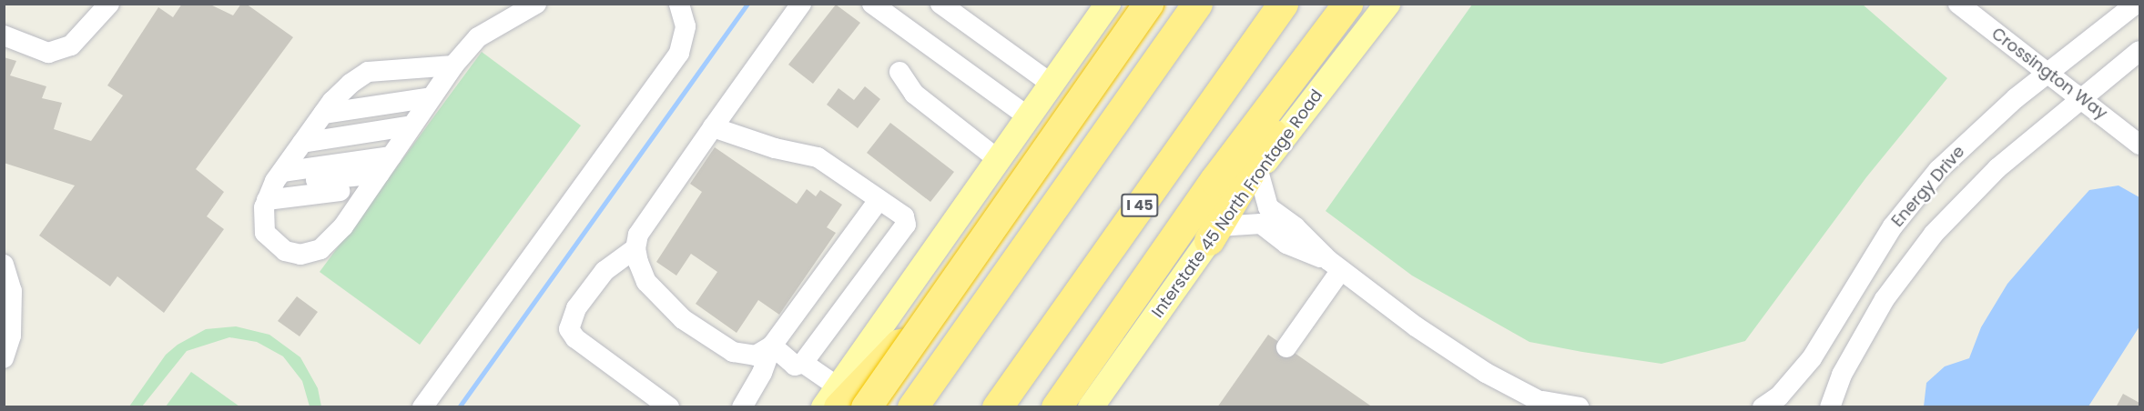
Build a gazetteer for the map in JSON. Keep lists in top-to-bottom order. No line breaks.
{"streets":{"highway":["I 45"],"main road":["Interstate 45 North Frontage Road"],"street":["Crossington Way","Energy Drive"]},"crossings":[["Crossington Way","Energy Drive"]]}
